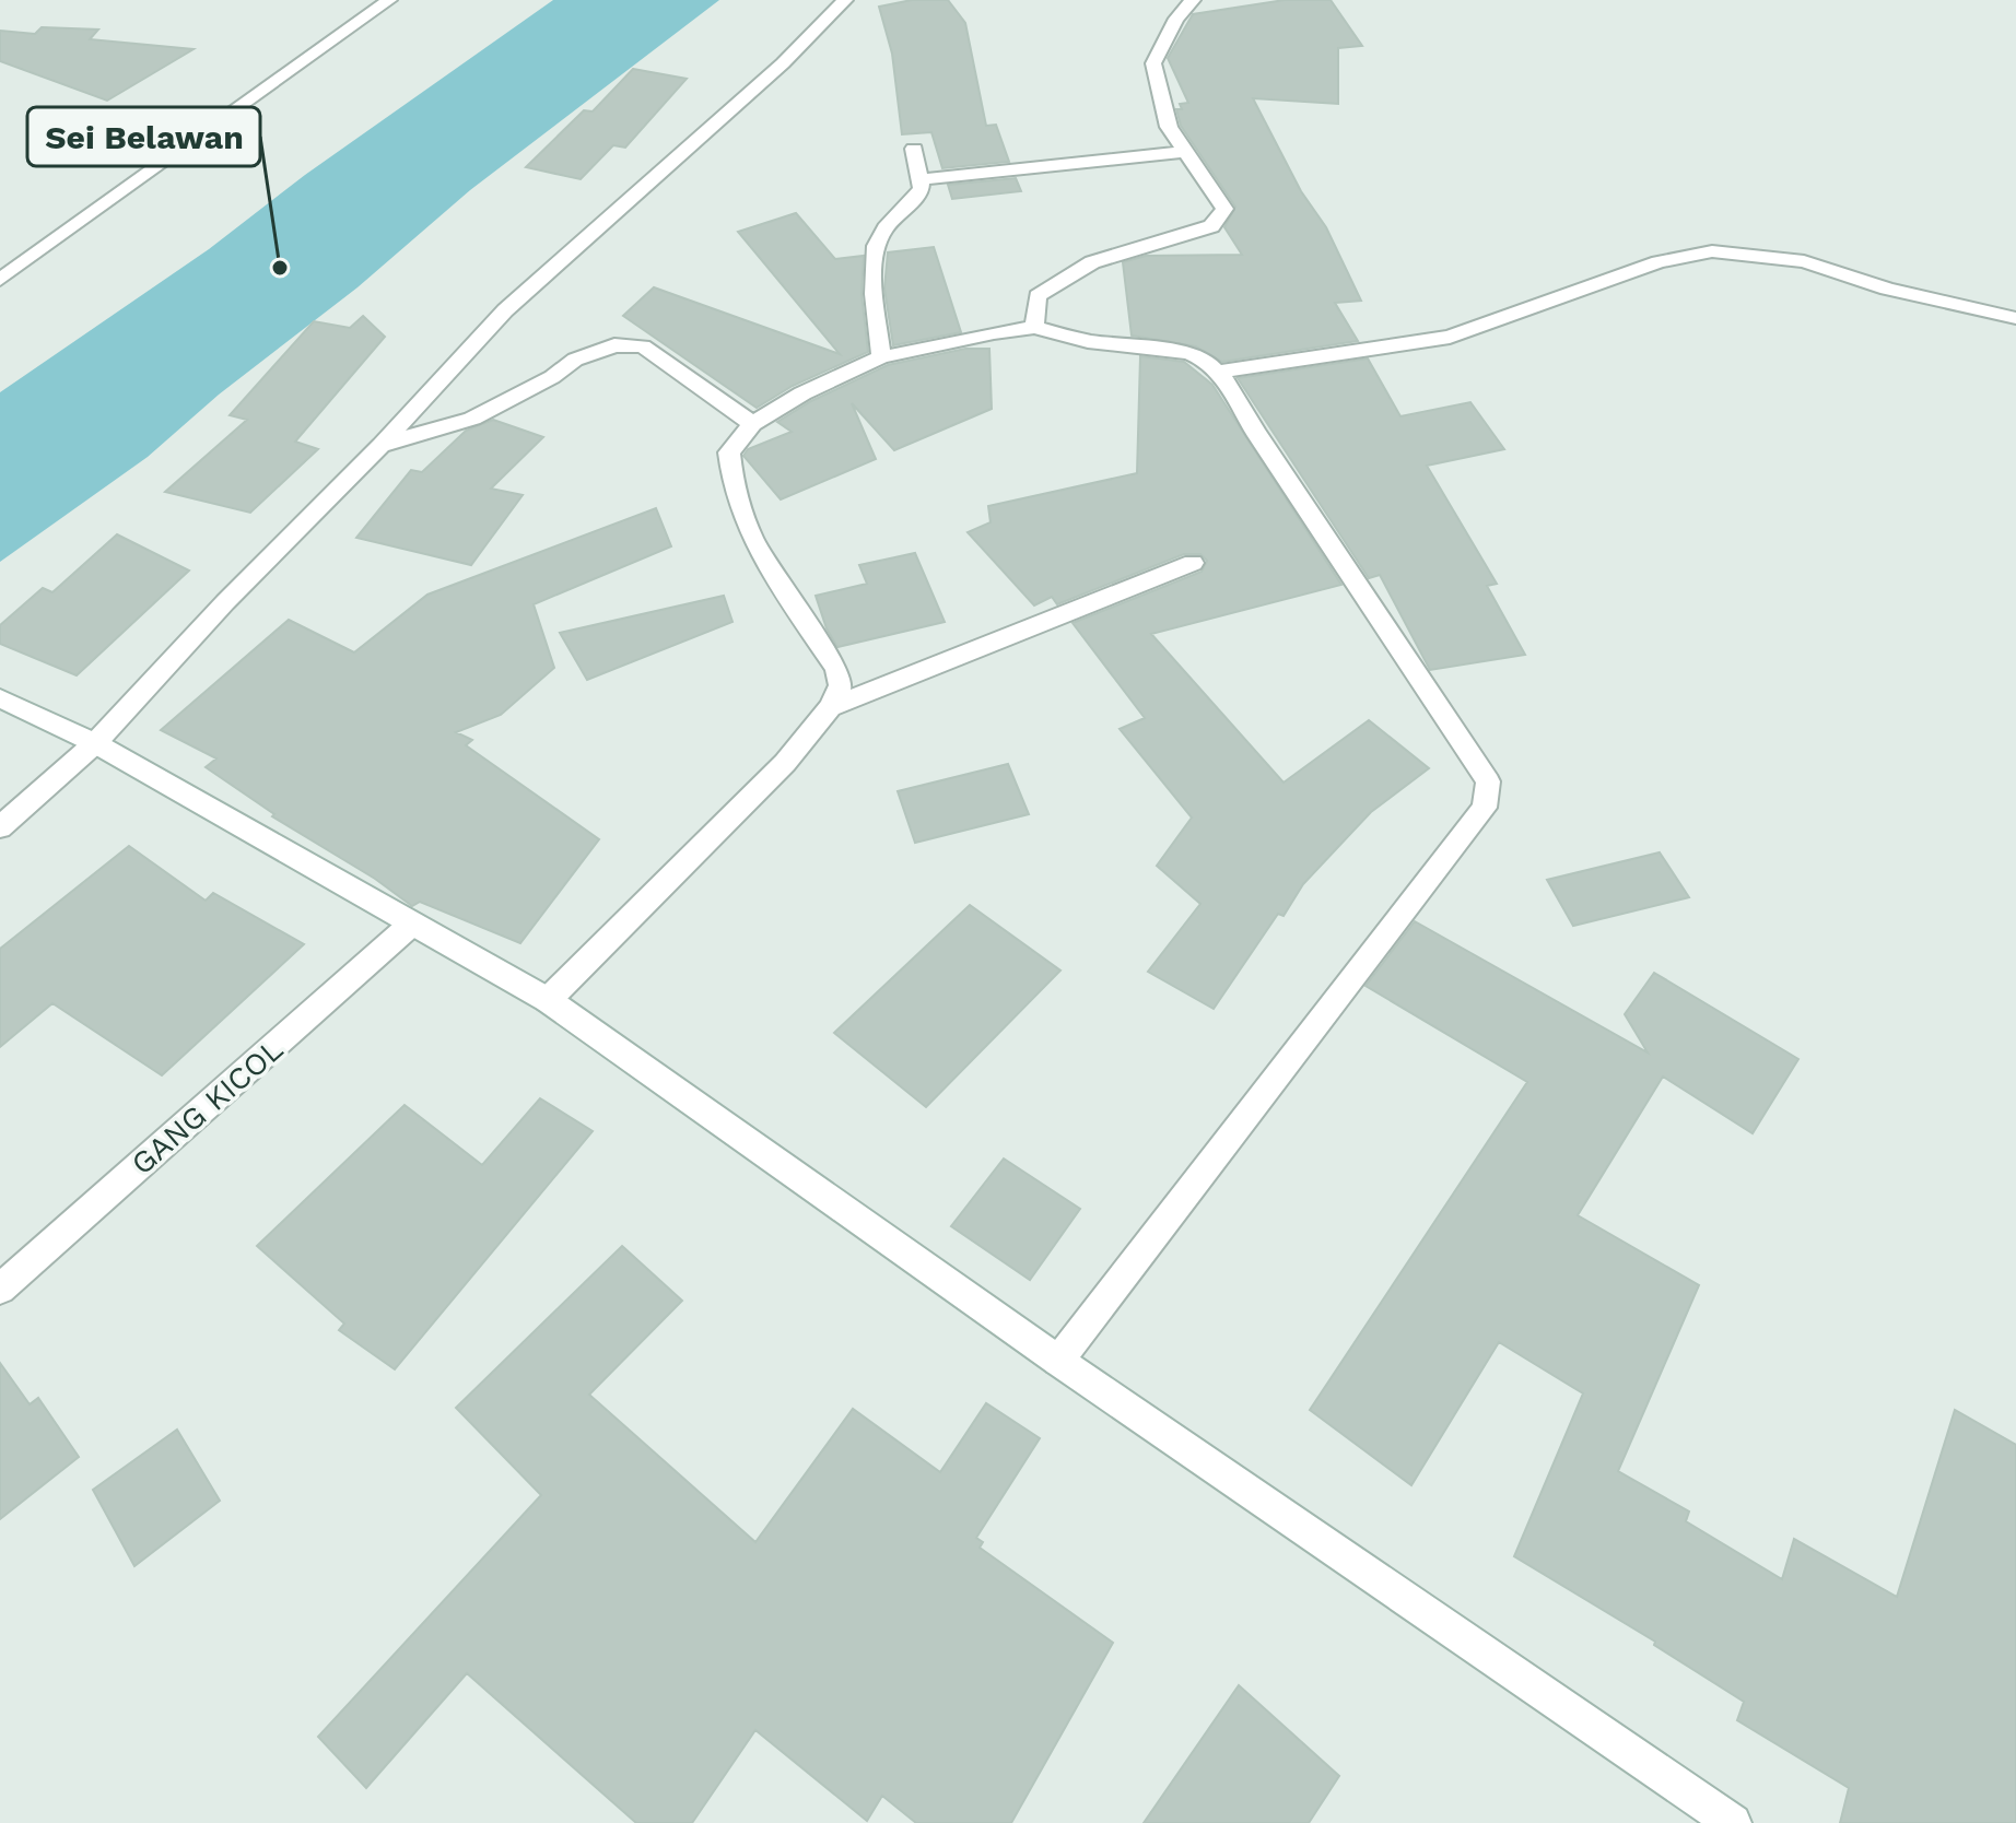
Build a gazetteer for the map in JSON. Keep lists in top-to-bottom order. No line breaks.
{"streets":{"street":["GANG KICOL"]},"places":["Sei Belawan"]}
